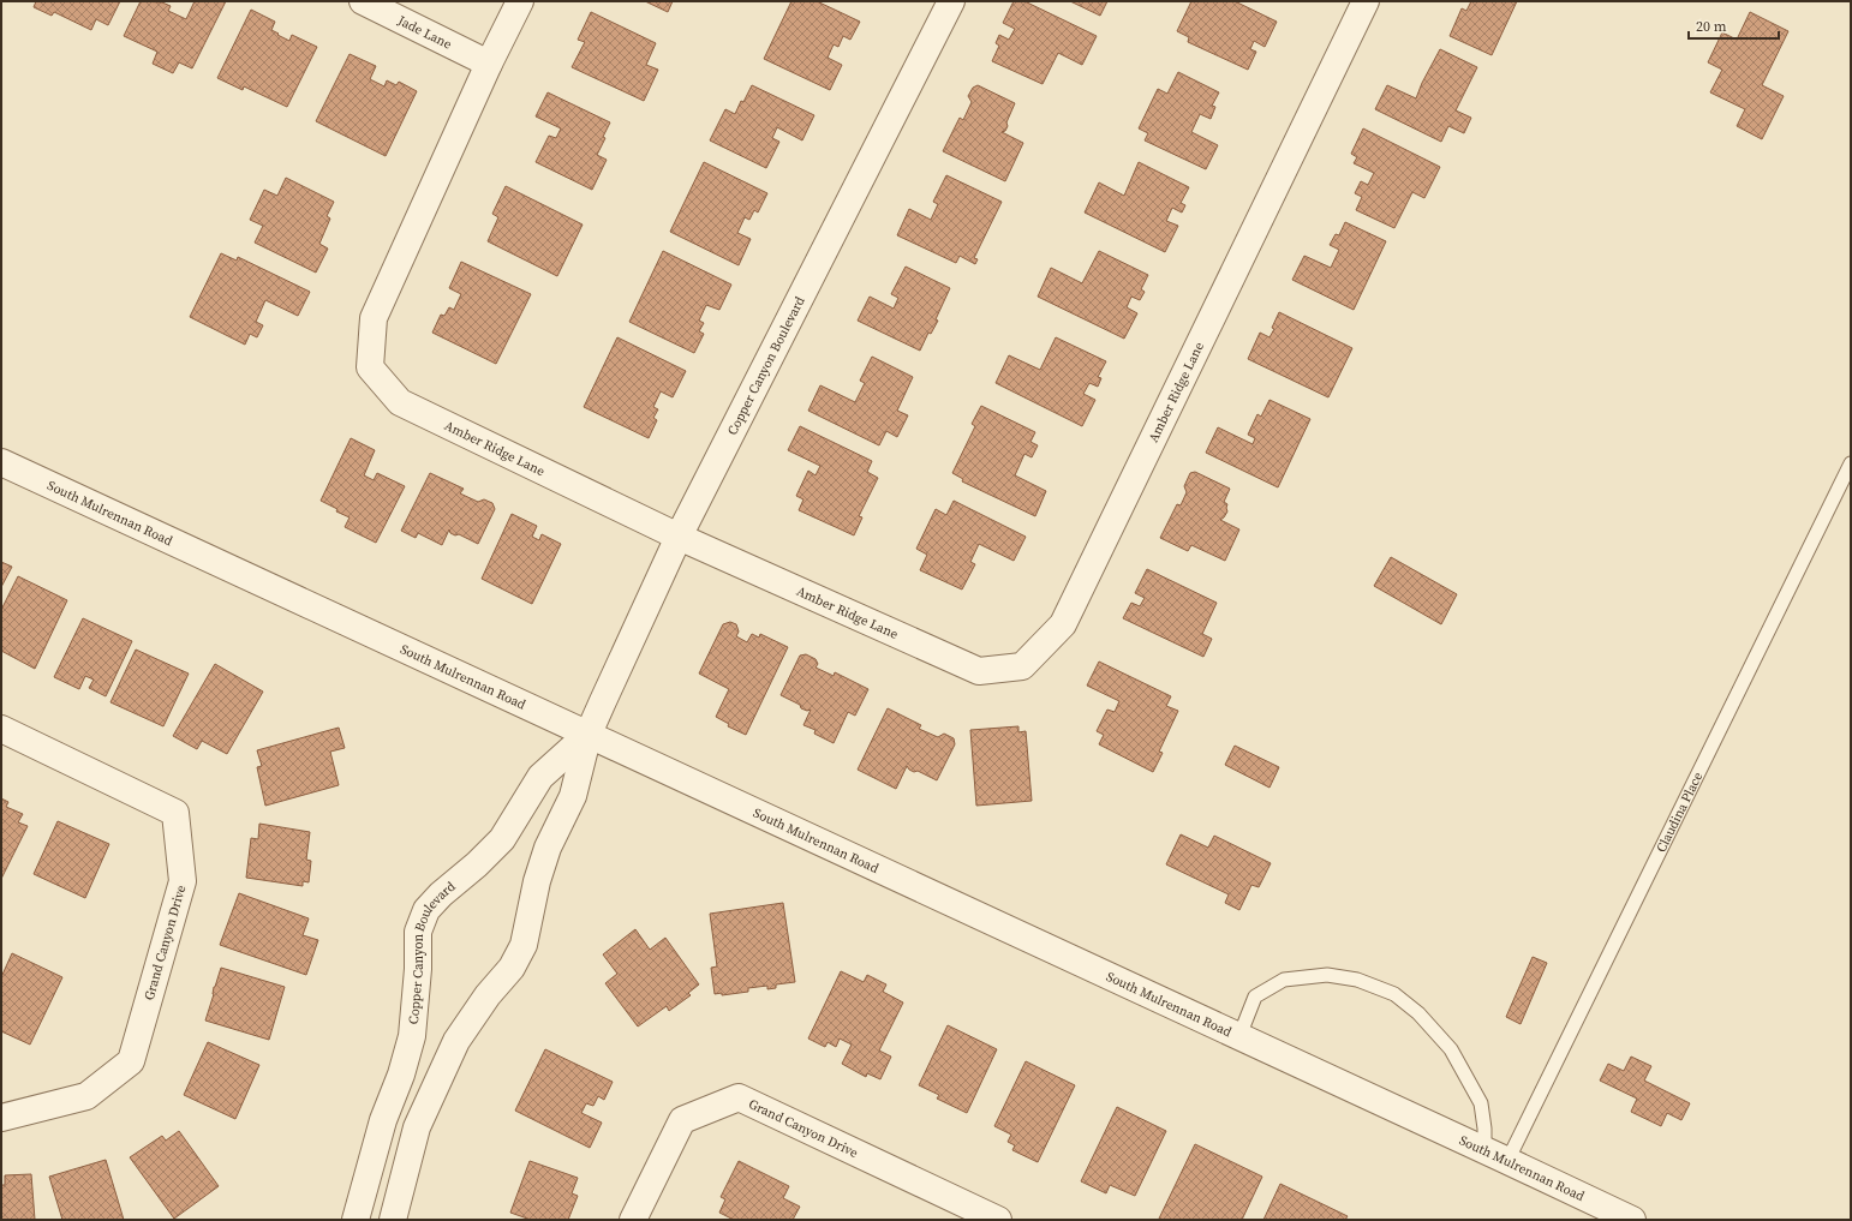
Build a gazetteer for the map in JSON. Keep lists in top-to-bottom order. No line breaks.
{"streets":{"street":["Jade Lane","Copper Canyon Boulevard","Amber Ridge Lane","South Mulrennan Road","Grand Canyon Drive"],"lane":["Claudina Place"]},"crossings":[["Jade Lane","Amber Ridge Lane"],["Copper Canyon Boulevard","Amber Ridge Lane"],["Copper Canyon Boulevard","South Mulrennan Road"],["South Mulrennan Road","Claudina Place"]],"scale_bar":"20 m"}
